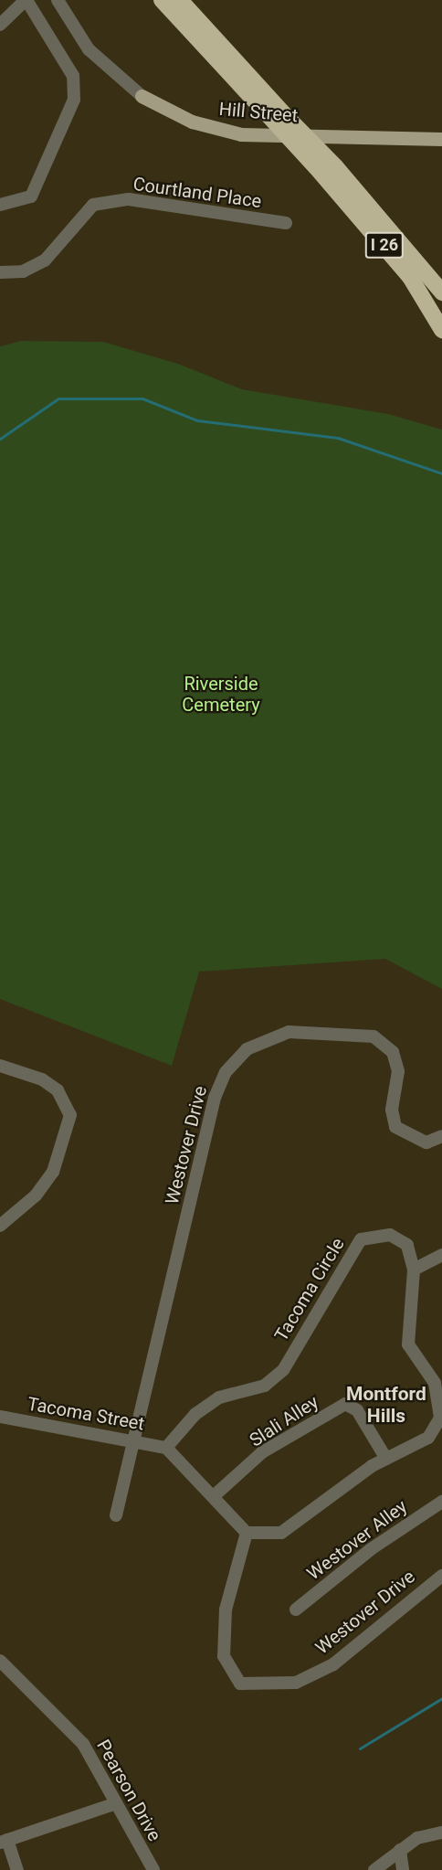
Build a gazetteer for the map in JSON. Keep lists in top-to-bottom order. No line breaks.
{"streets":{"highway":["I 26"],"main road":["Hill Street"],"street":["Courtland Place","Westover Drive","Tacoma Circle","Tacoma Street","Slali Alley","Westover Alley","Pearson Drive"]},"crossings":[["Westover Drive","Tacoma Circle"],["Westover Drive","Tacoma Street"],["Tacoma Circle","Tacoma Street"],["Tacoma Circle","Slali Alley"]],"districts":["Montford Hills"],"parks":["Riverside Cemetery"]}
